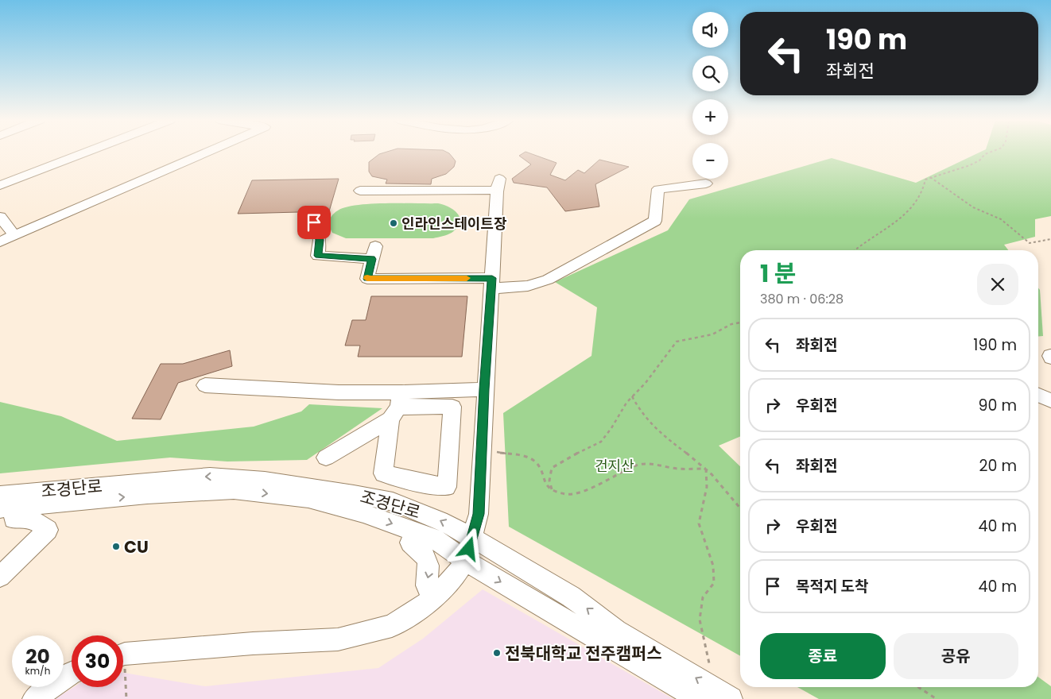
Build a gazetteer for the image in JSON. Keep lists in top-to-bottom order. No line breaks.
{"streets":{"street":["조경단로"]},"parks":["건지산"],"places":["인라인스테이트장","CU","전북대학교 전주캠퍼스"],"page":{"map_buttons":["+","−"],"turn":["190 m","좌회전"],"heading":["1 분","380 m · 06:28"],"list":[{"name":"좌회전","value":"190 m"},{"name":"우회전","value":"90 m"},{"name":"좌회전","value":"20 m"},{"name":"우회전","value":"40 m"},{"name":"목적지 도착","value":"40 m"}],"buttons":["종료","공유"],"speed":"20 km/h","limit":"30"}}
